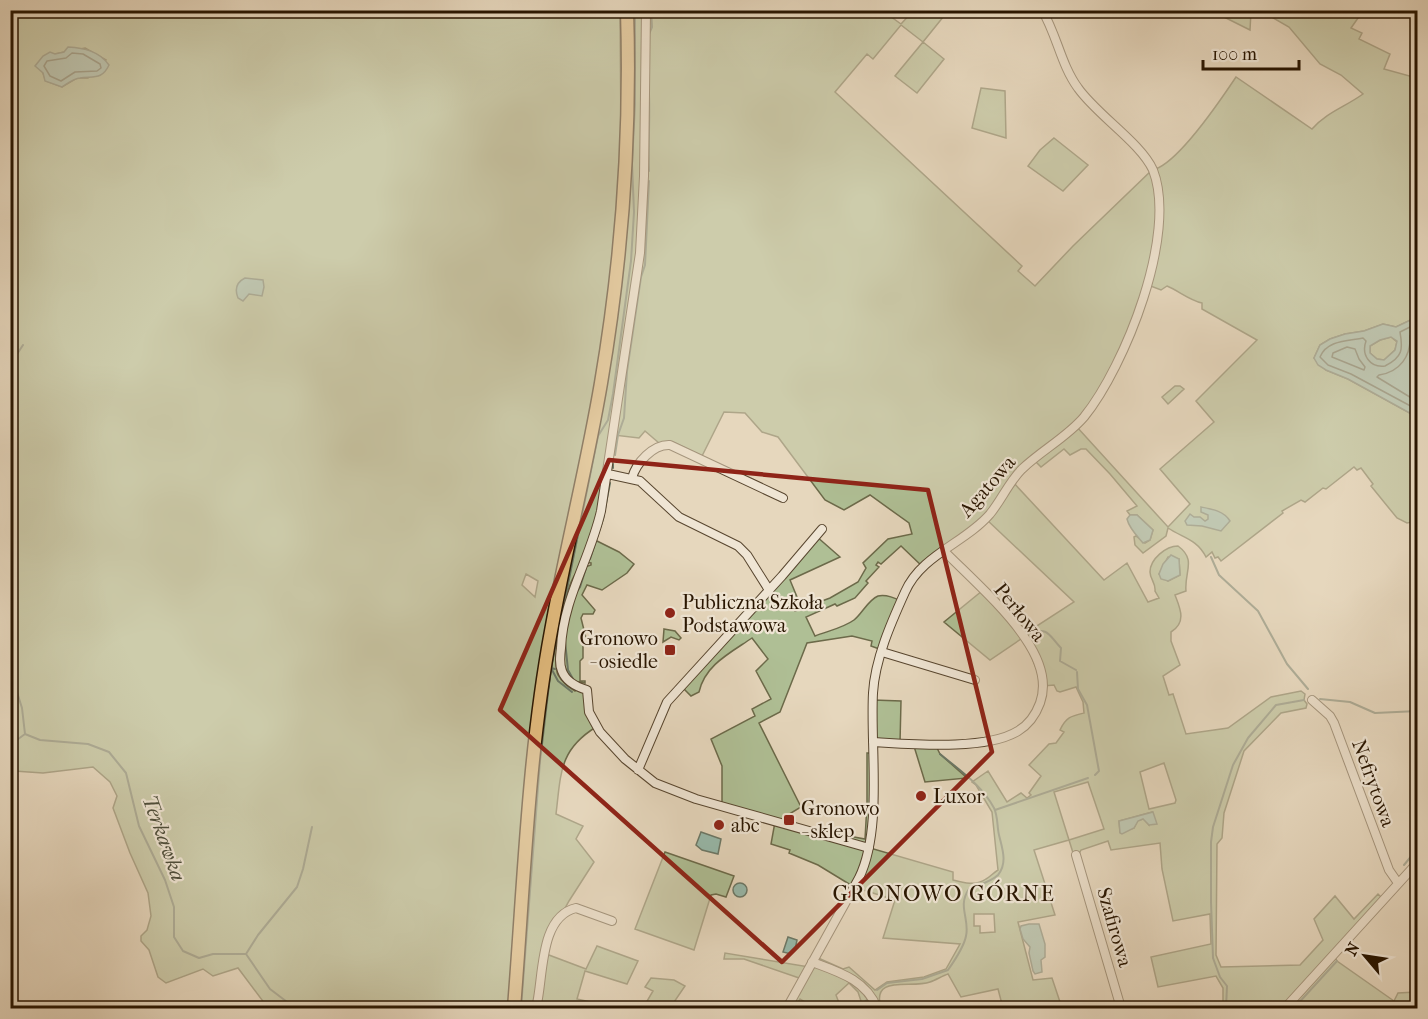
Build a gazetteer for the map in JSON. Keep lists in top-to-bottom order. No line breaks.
{"streets":{"street":["Agatowa","Perłowa","Nefrytowa","Szafirowa"]},"crossings":[["Agatowa","Perłowa"]],"districts":["GRONOWO GÓRNE"],"water":["Terkawka"],"places":{"other":["Publiczna Szkoła Podstawowa","Luxor","abc"],"transit":["Gronowo - osiedle","Gronowo - sklep"]},"scale_bar":"100 m","north":"top left"}
